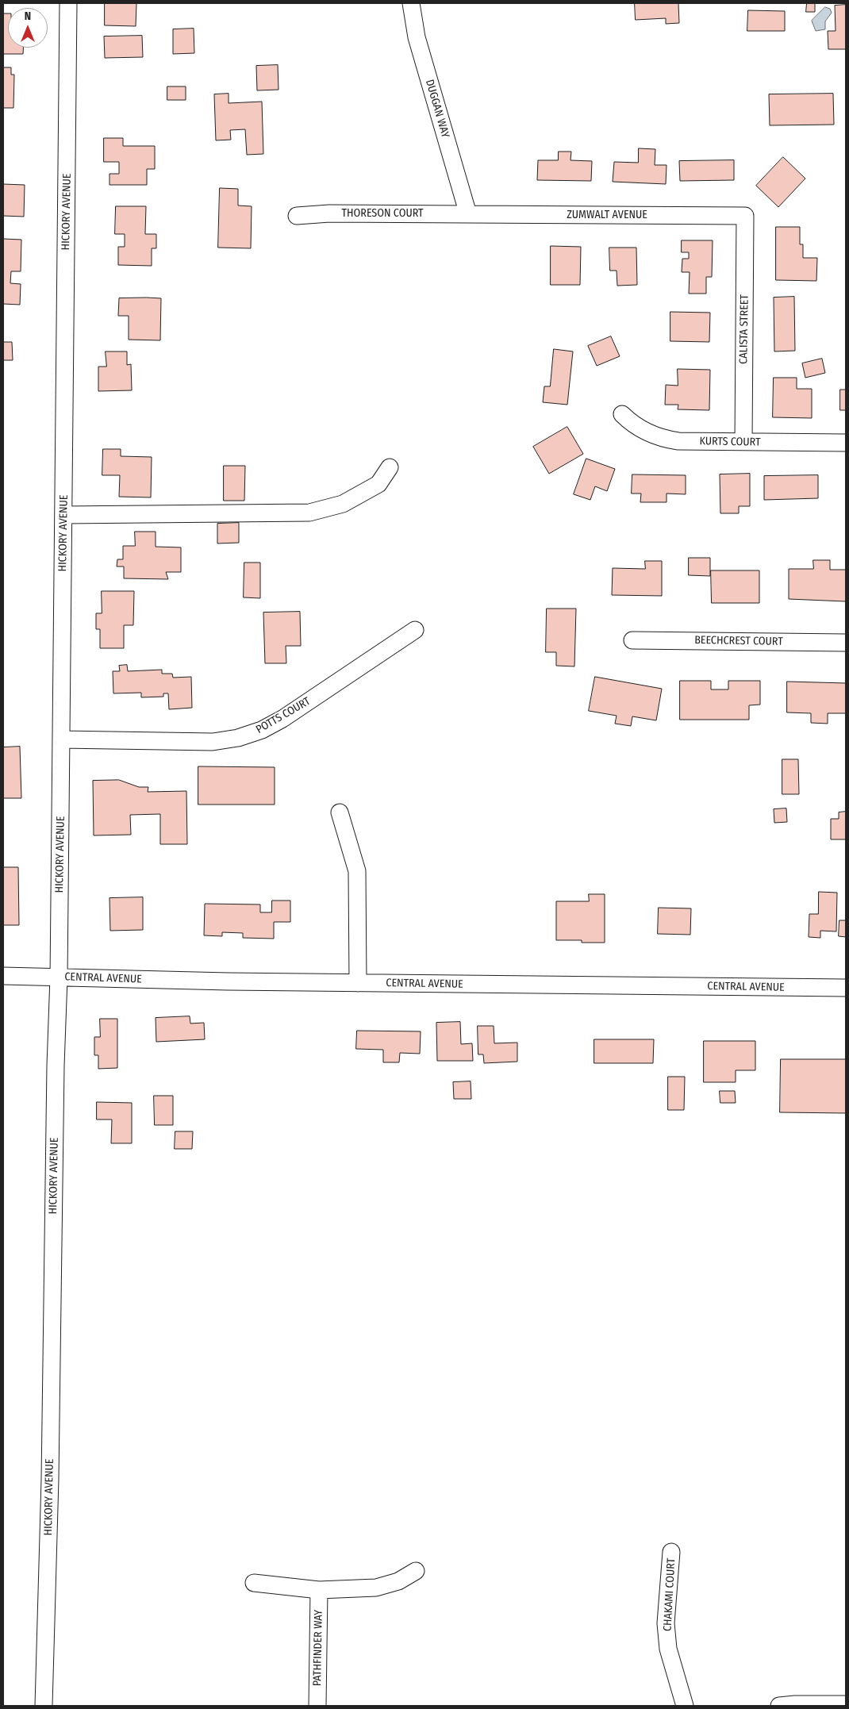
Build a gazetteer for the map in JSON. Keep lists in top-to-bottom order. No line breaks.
{"streets":{"street":["DUGGAN WAY","HICKORY AVENUE","THORESON COURT","ZUMWALT AVENUE","CALISTA STREET","KURTS COURT","BEECHCREST COURT","POTTS COURT","CENTRAL AVENUE","CHAKAMI COURT","PATHFINDER WAY"]},"crossings":[["DUGGAN WAY","THORESON COURT"],["DUGGAN WAY","ZUMWALT AVENUE"],["HICKORY AVENUE","POTTS COURT"],["HICKORY AVENUE","CENTRAL AVENUE"],["THORESON COURT","ZUMWALT AVENUE"],["ZUMWALT AVENUE","CALISTA STREET"],["CALISTA STREET","KURTS COURT"]],"north":"top"}
